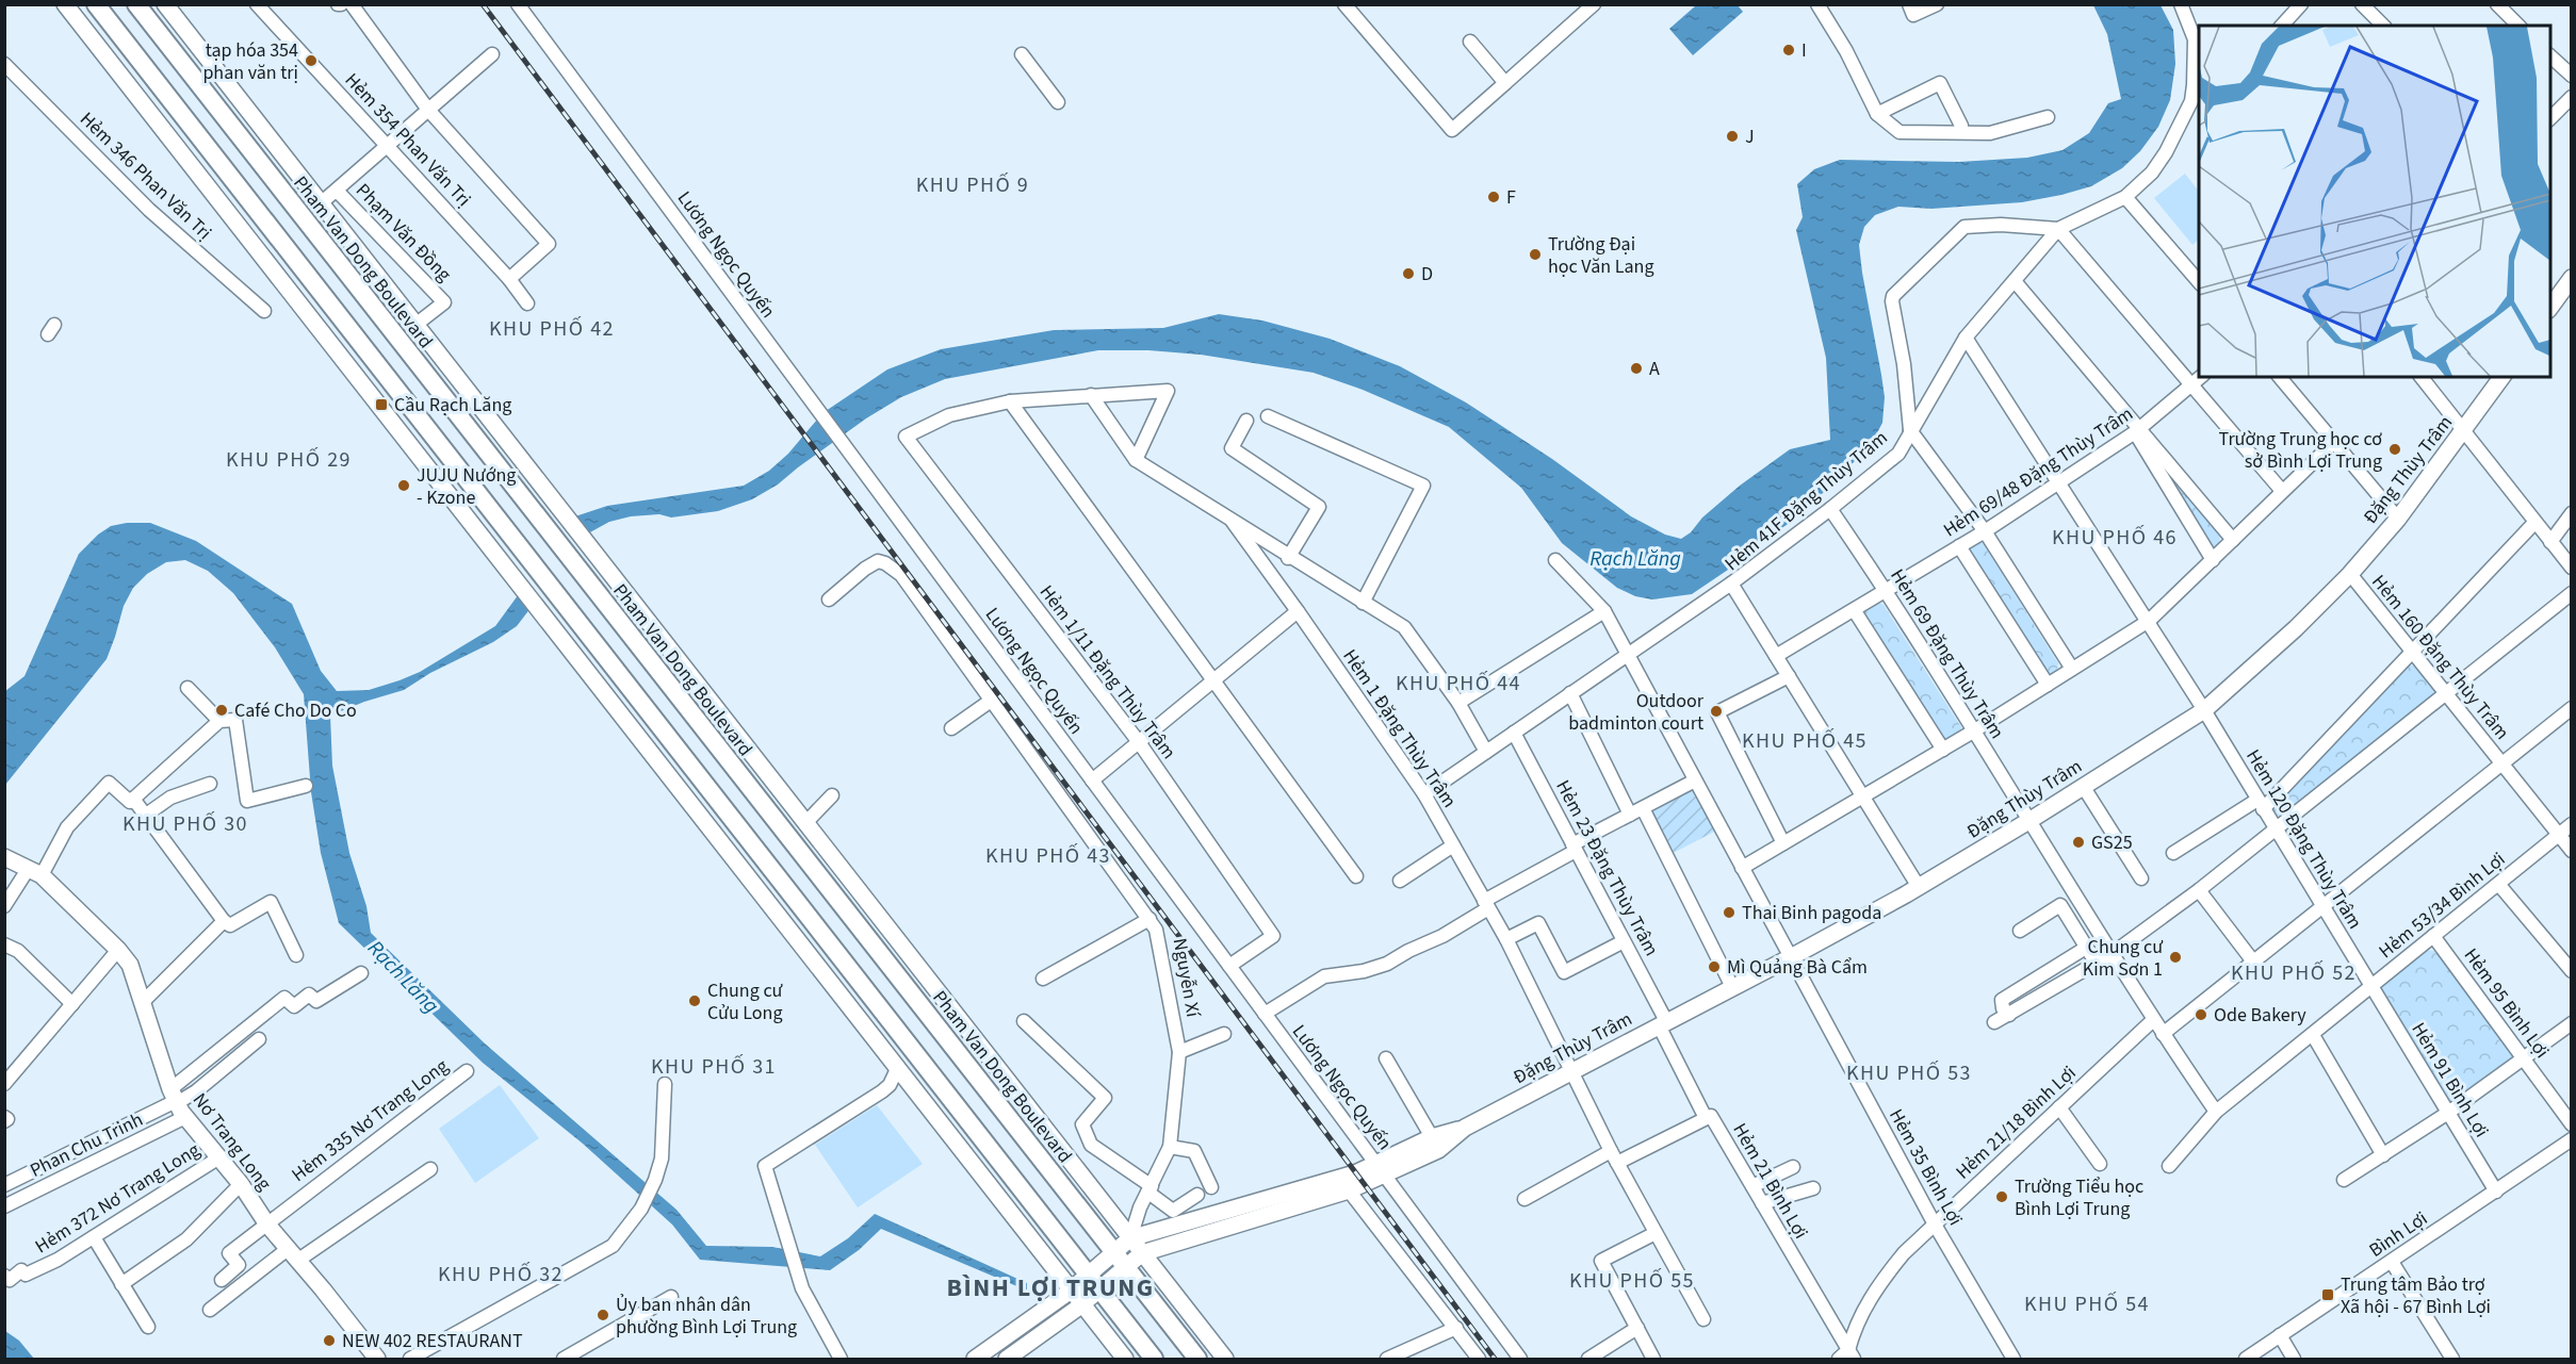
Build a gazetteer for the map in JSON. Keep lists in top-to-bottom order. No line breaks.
{"streets":{"highway":["Pham Van Dong Boulevard"],"main road":["Đặng Thùy Trâm","Nơ Trang Long"],"street":["Hẻm 354 Phan Văn Trị","Hẻm 346 Phan Văn Trị","Phạm Văn Đồng","Lương Ngọc Quyến","Hẻm 69/48 Đặng Thùy Trâm","Hẻm 41F Đặng Thùy Trâm","Hẻm 69 Đặng Thùy Trâm","Hẻm 160 Đặng Thùy Trâm","Hẻm 1/11 Đặng Thùy Trâm","Hẻm 1 Đặng Thùy Trâm","Hẻm 120 Đặng Thùy Trâm","Hẻm 23 Đặng Thùy Trâm","Hẻm 53/34 Bình Lợi","Nguyễn Xí","Hẻm 95 Bình Lợi","Hẻm 91 Bình Lợi","Hẻm 335 Nơ Trang Long","Hẻm 21/18 Bình Lợi","Phan Chu Trinh","Hẻm 35 Bình Lợi","Hẻm 21 Bình Lợi","Hẻm 372 Nơ Trang Long","Bình Lợi"]},"crossings":[["Phạm Văn Đồng","Pham Van Dong Boulevard"],["Lương Ngọc Quyến","Đặng Thùy Trâm"],["Lương Ngọc Quyến","Hẻm 1/11 Đặng Thùy Trâm"],["Pham Van Dong Boulevard","Đặng Thùy Trâm"],["Pham Van Dong Boulevard","Nguyễn Xí"],["Đặng Thùy Trâm","Hẻm 41F Đặng Thùy Trâm"],["Đặng Thùy Trâm","Hẻm 69 Đặng Thùy Trâm"],["Đặng Thùy Trâm","Hẻm 160 Đặng Thùy Trâm"],["Đặng Thùy Trâm","Hẻm 1 Đặng Thùy Trâm"],["Đặng Thùy Trâm","Hẻm 120 Đặng Thùy Trâm"],["Đặng Thùy Trâm","Hẻm 23 Đặng Thùy Trâm"],["Đặng Thùy Trâm","Nguyễn Xí"],["Đặng Thùy Trâm","Hẻm 35 Bình Lợi"],["Đặng Thùy Trâm","Hẻm 21 Bình Lợi"],["Hẻm 69/48 Đặng Thùy Trâm","Hẻm 41F Đặng Thùy Trâm"],["Hẻm 69/48 Đặng Thùy Trâm","Hẻm 69 Đặng Thùy Trâm"],["Hẻm 69/48 Đặng Thùy Trâm","Hẻm 120 Đặng Thùy Trâm"],["Hẻm 41F Đặng Thùy Trâm","Hẻm 69 Đặng Thùy Trâm"],["Hẻm 41F Đặng Thùy Trâm","Hẻm 120 Đặng Thùy Trâm"],["Hẻm 69 Đặng Thùy Trâm","Hẻm 53/34 Bình Lợi"],["Hẻm 69 Đặng Thùy Trâm","Hẻm 21/18 Bình Lợi"],["Hẻm 160 Đặng Thùy Trâm","Hẻm 53/34 Bình Lợi"],["Hẻm 120 Đặng Thùy Trâm","Hẻm 53/34 Bình Lợi"],["Hẻm 120 Đặng Thùy Trâm","Hẻm 91 Bình Lợi"],["Hẻm 23 Đặng Thùy Trâm","Hẻm 21 Bình Lợi"],["Hẻm 53/34 Bình Lợi","Hẻm 95 Bình Lợi"],["Hẻm 53/34 Bình Lợi","Hẻm 91 Bình Lợi"],["Hẻm 91 Bình Lợi","Bình Lợi"],["Hẻm 335 Nơ Trang Long","Nơ Trang Long"],["Hẻm 21/18 Bình Lợi","Hẻm 35 Bình Lợi"],["Hẻm 21/18 Bình Lợi","Hẻm 21 Bình Lợi"],["Nơ Trang Long","Phan Chu Trinh"],["Nơ Trang Long","Hẻm 372 Nơ Trang Long"]],"districts":["KHU PHỐ 9","KHU PHỐ 42","KHU PHỐ 29","KHU PHỐ 46","KHU PHỐ 44","KHU PHỐ 45","KHU PHỐ 30","KHU PHỐ 43","KHU PHỐ 52","KHU PHỐ 31","KHU PHỐ 53","KHU PHỐ 32","KHU PHỐ 55","BÌNH LỢI TRUNG","KHU PHỐ 54"],"water":["Rạch Lăng"],"places":{"other":["I","tạp hóa 354 phan văn trị","J","F","Trường Đại học Văn Lang","D","A","Trường Trung học cơ sở Bình Lợi Trung","JUJU Nướng - Kzone","Café Cho Do Co","Outdoor badminton court","GS25","Thai Binh pagoda","Chung cư Kim Sơn 1","Mì Quảng Bà Cẩm","Chung cư Cửu Long","Ode Bakery","Trường Tiểu học Bình Lợi Trung","Ủy ban nhân dân phường Bình Lợi Trung","NEW 402 RESTAURANT"],"transit":["Cầu Rạch Lăng","Trung tâm Bảo trợ Xã hội - 67 Bình Lợi"]}}
